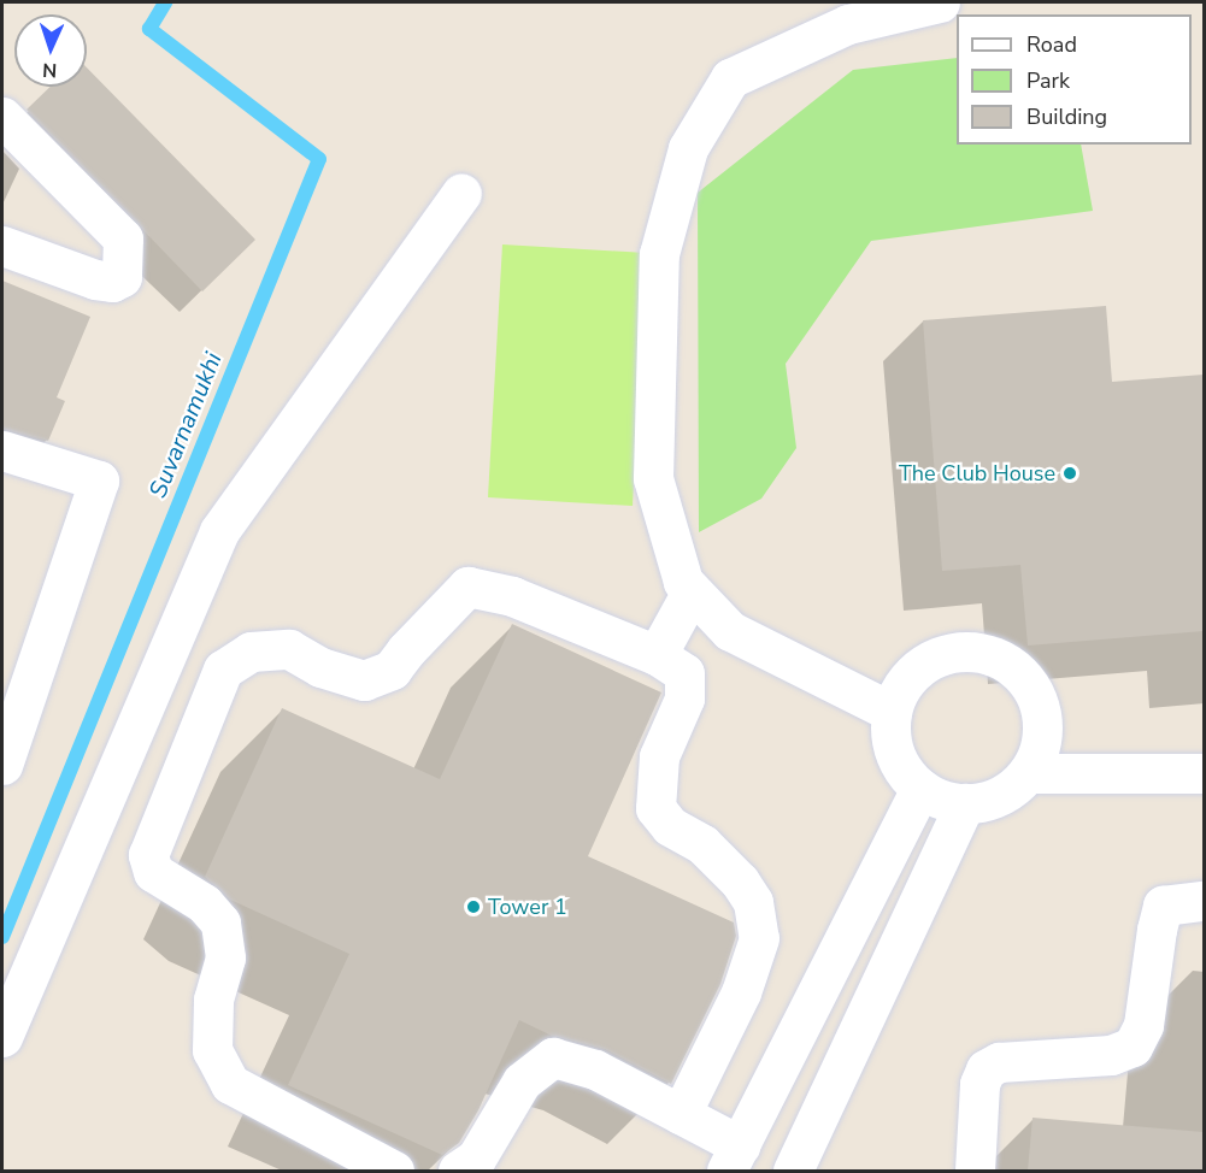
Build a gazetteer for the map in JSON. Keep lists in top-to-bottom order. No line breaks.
{"water":["Suvarnamukhi"],"places":["The Club House","Tower 1"],"legend":["Road","Park","Building"],"north":"bottom"}
